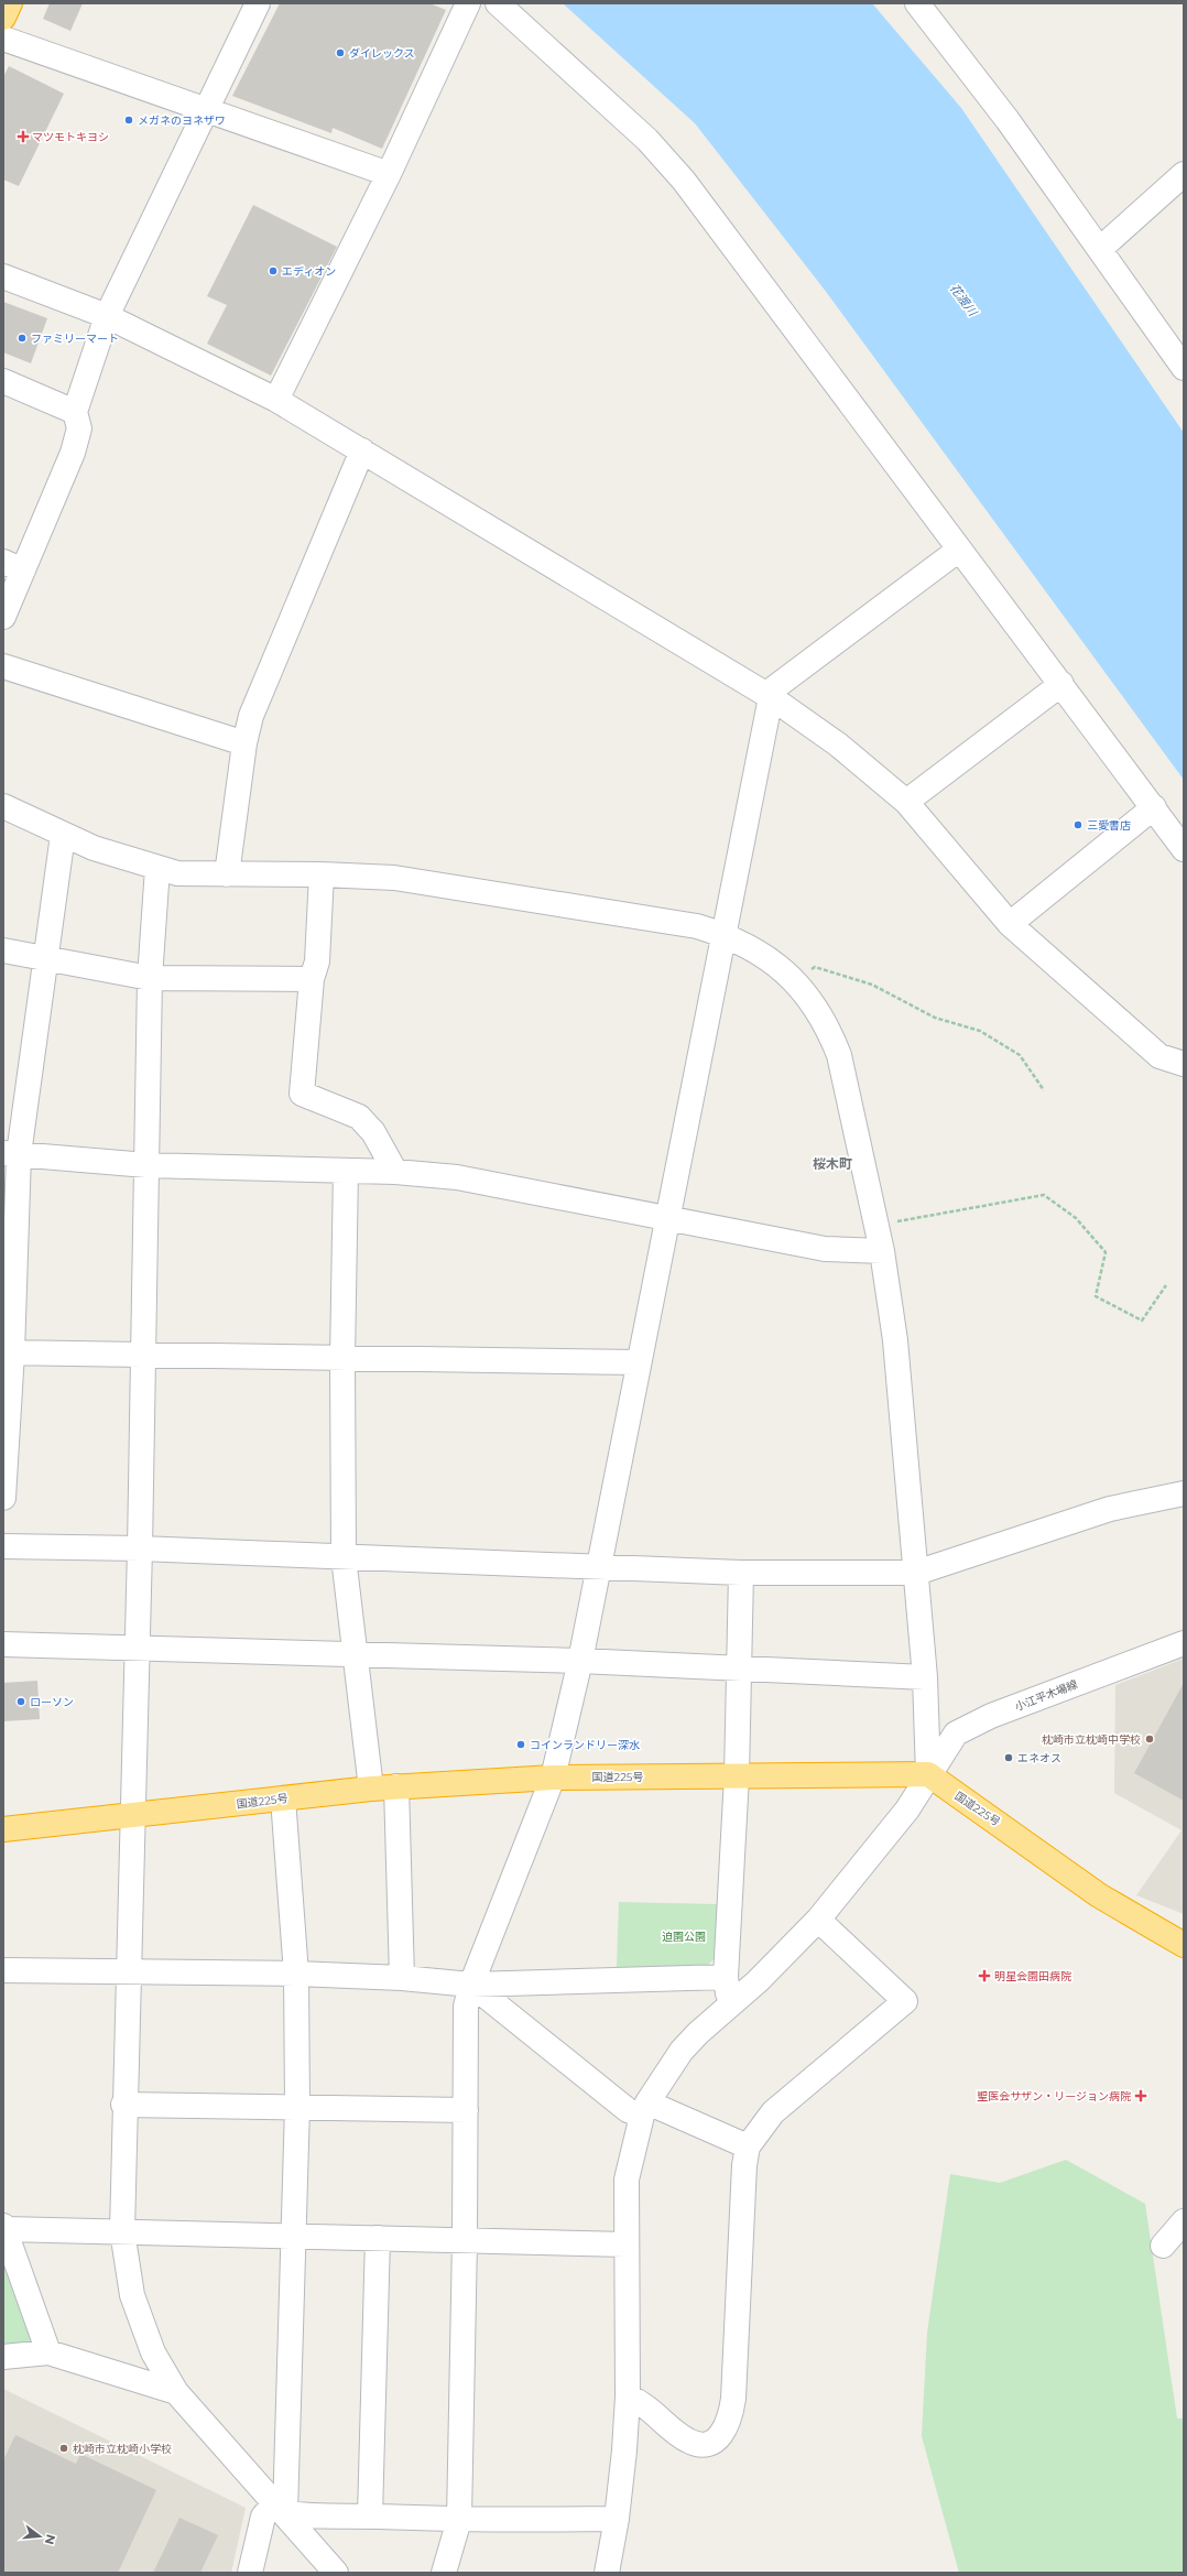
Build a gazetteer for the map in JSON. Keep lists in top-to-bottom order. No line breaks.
{"streets":{"highway":["国道225号"],"street":["小江平木場線"]},"crossings":[["小江平木場線","国道225号"]],"districts":["桜木町"],"water":["花渡川"],"parks":["迫園公園"],"places":{"other":["ダイレックス","メガネのヨネザワ","エディオン","ファミリーマート","三愛書店","ローソン","枕崎市立枕崎中学校","コインランドリー深水","エネオス","枕崎市立枕崎小学校"],"health":["マツモトキヨシ","明星会園田病院","聖医会サザン・リージョン病院"]},"north":"right"}
